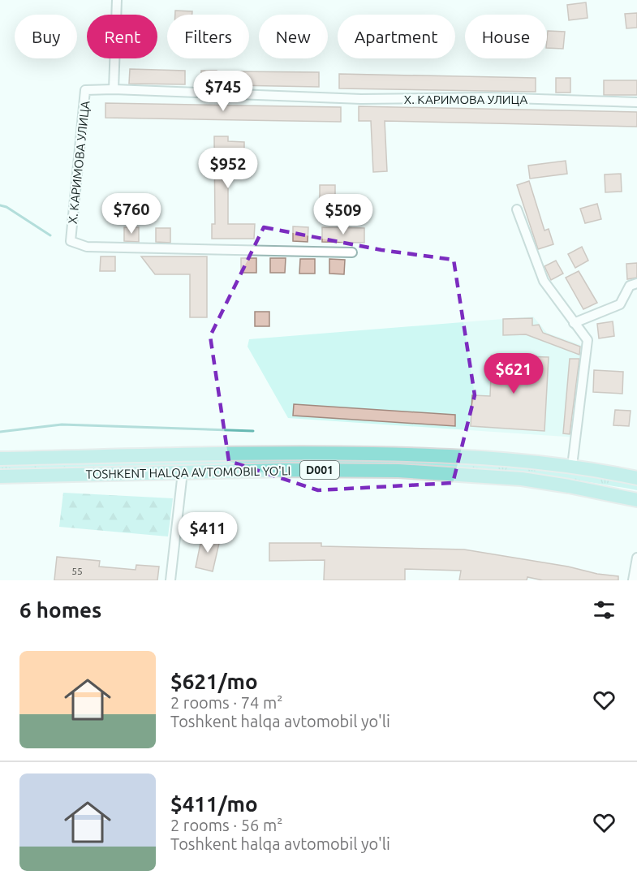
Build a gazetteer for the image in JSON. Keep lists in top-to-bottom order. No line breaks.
{"streets":{"highway":["D001","TOSHKENT HALQA AVTOMOBIL YO'LI"],"street":["Х. КАРИМОВА УЛИЦА"]},"house_numbers":["55"],"page":{"chip":["Buy","Rent","Filters","New","Apartment","House"],"price":["$745","$952","$760","$509","$621","$411"],"heading":"6 homes","list":[{"name":"$621/mo","note":"2 rooms · 74 m² · Toshkent halqa avtomobil yo'li"},{"name":"$411/mo","note":"2 rooms · 56 m² · Toshkent halqa avtomobil yo'li"}]}}
